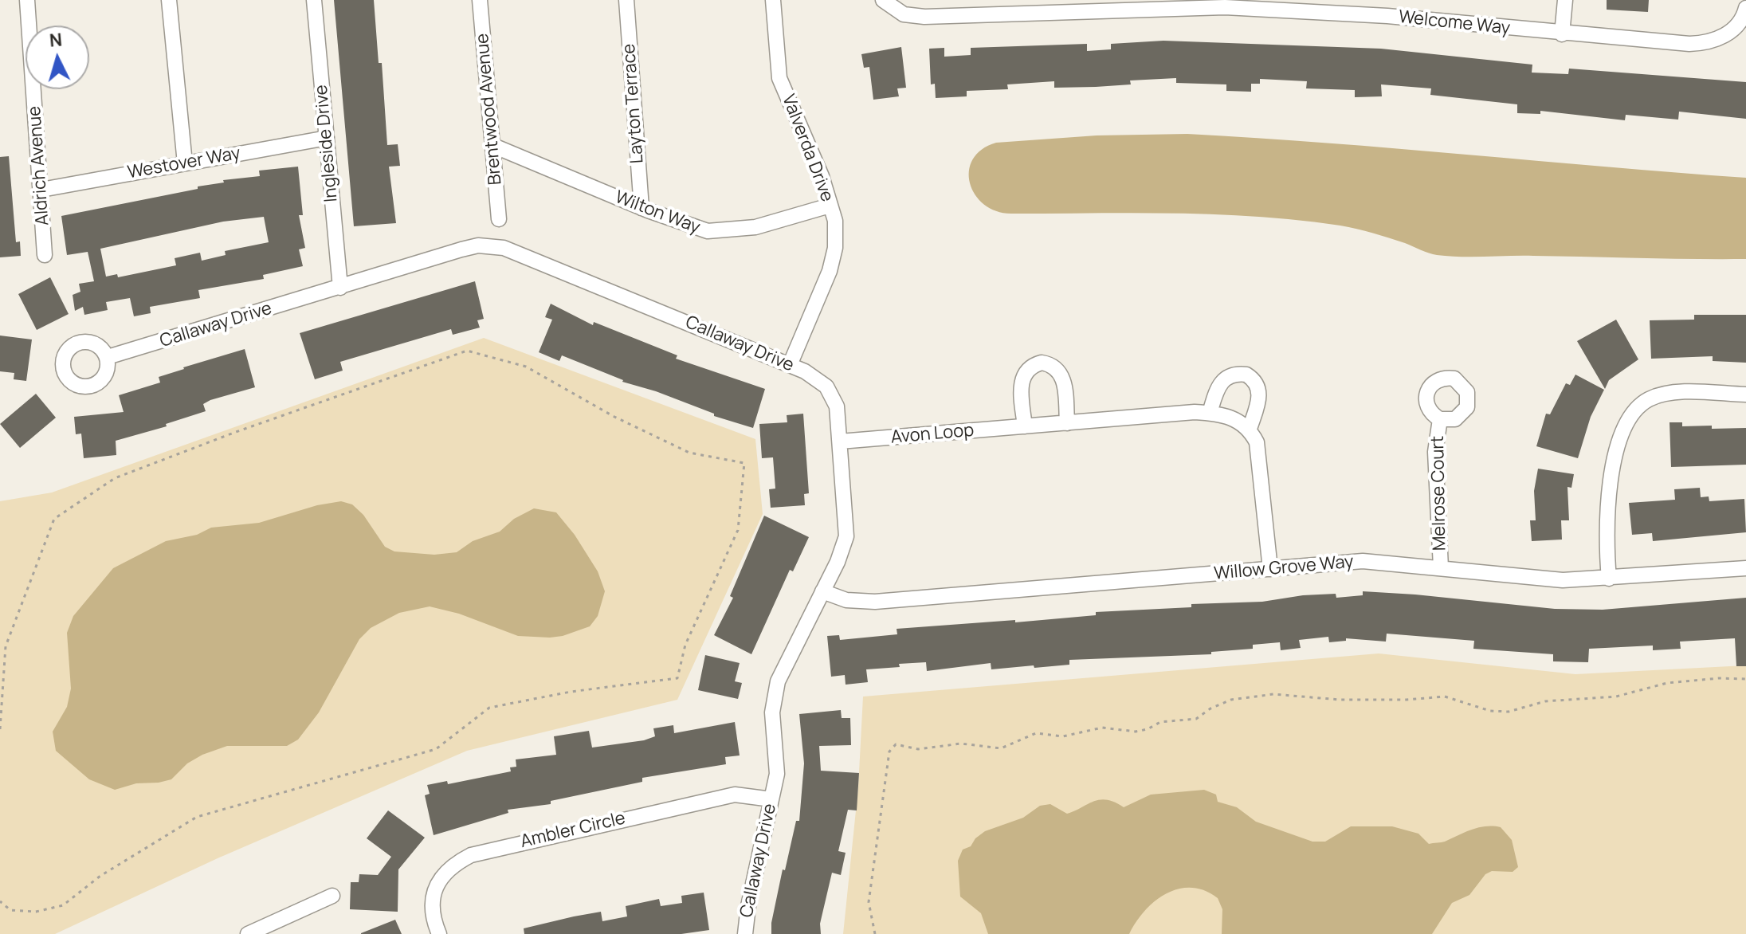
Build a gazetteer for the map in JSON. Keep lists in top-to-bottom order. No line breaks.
{"streets":{"street":["Welcome Way","Layton Terrace","Brentwood Avenue","Ingleside Drive","Valverda Drive","Westover Way","Aldrich Avenue","Wilton Way","Callaway Drive","Avon Loop","Melrose Court","Willow Grove Way","Ambler Circle"]},"crossings":[["Layton Terrace","Wilton Way"],["Brentwood Avenue","Wilton Way"],["Ingleside Drive","Westover Way"],["Ingleside Drive","Callaway Drive"],["Valverda Drive","Wilton Way"],["Valverda Drive","Callaway Drive"],["Westover Way","Aldrich Avenue"],["Callaway Drive","Avon Loop"],["Callaway Drive","Willow Grove Way"],["Callaway Drive","Ambler Circle"],["Melrose Court","Willow Grove Way"]],"north":"top"}
